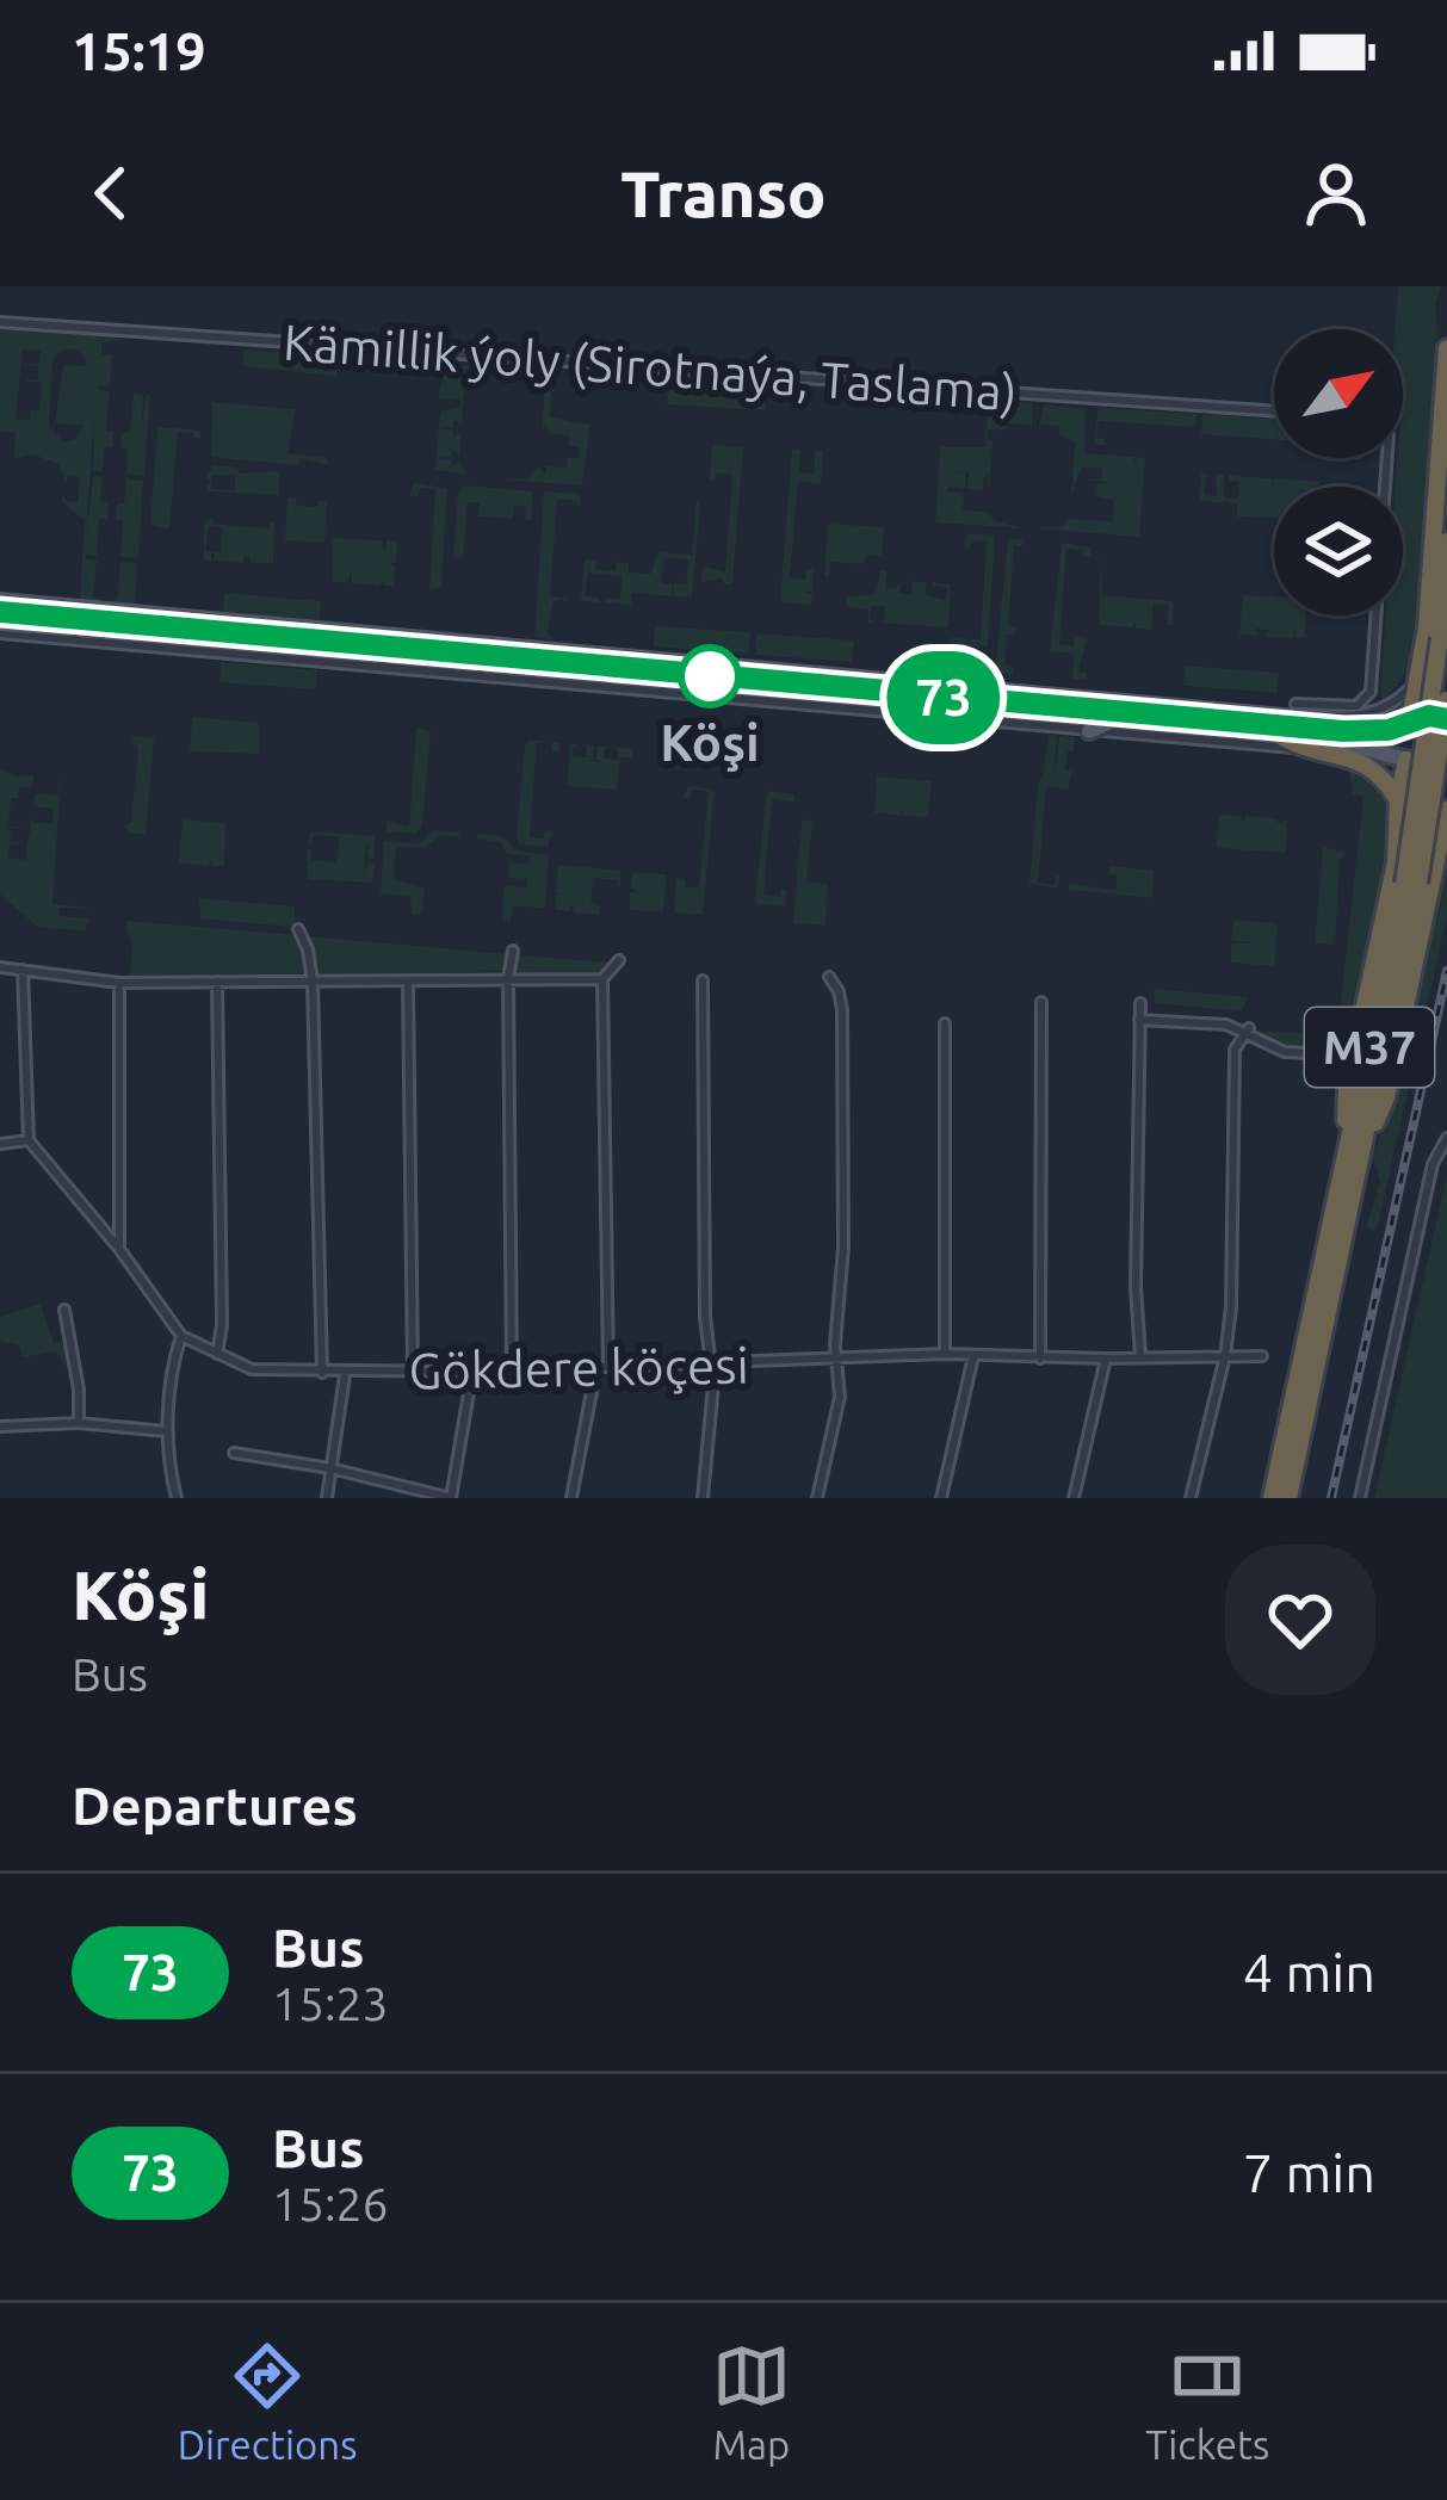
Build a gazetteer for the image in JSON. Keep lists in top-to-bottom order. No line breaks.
{"streets":{"highway":["M37"],"street":["Kämillik ýoly (Sirotnaýa, Taslama)","Gökdere köçesi"]},"places":["Köşi"],"lines":["bus line 73"],"north":"top right","page":{"status":"15:19","header":"Transo","on_map":"73","heading":[["Köşi","Bus"],"Departures"],"list":[{"mark":"73","name":"Bus","note":"15:23","value":"4 min"},{"mark":"73","name":"Bus","note":"15:26","value":"7 min"}],"tabs":["Directions","Map","Tickets"]}}
